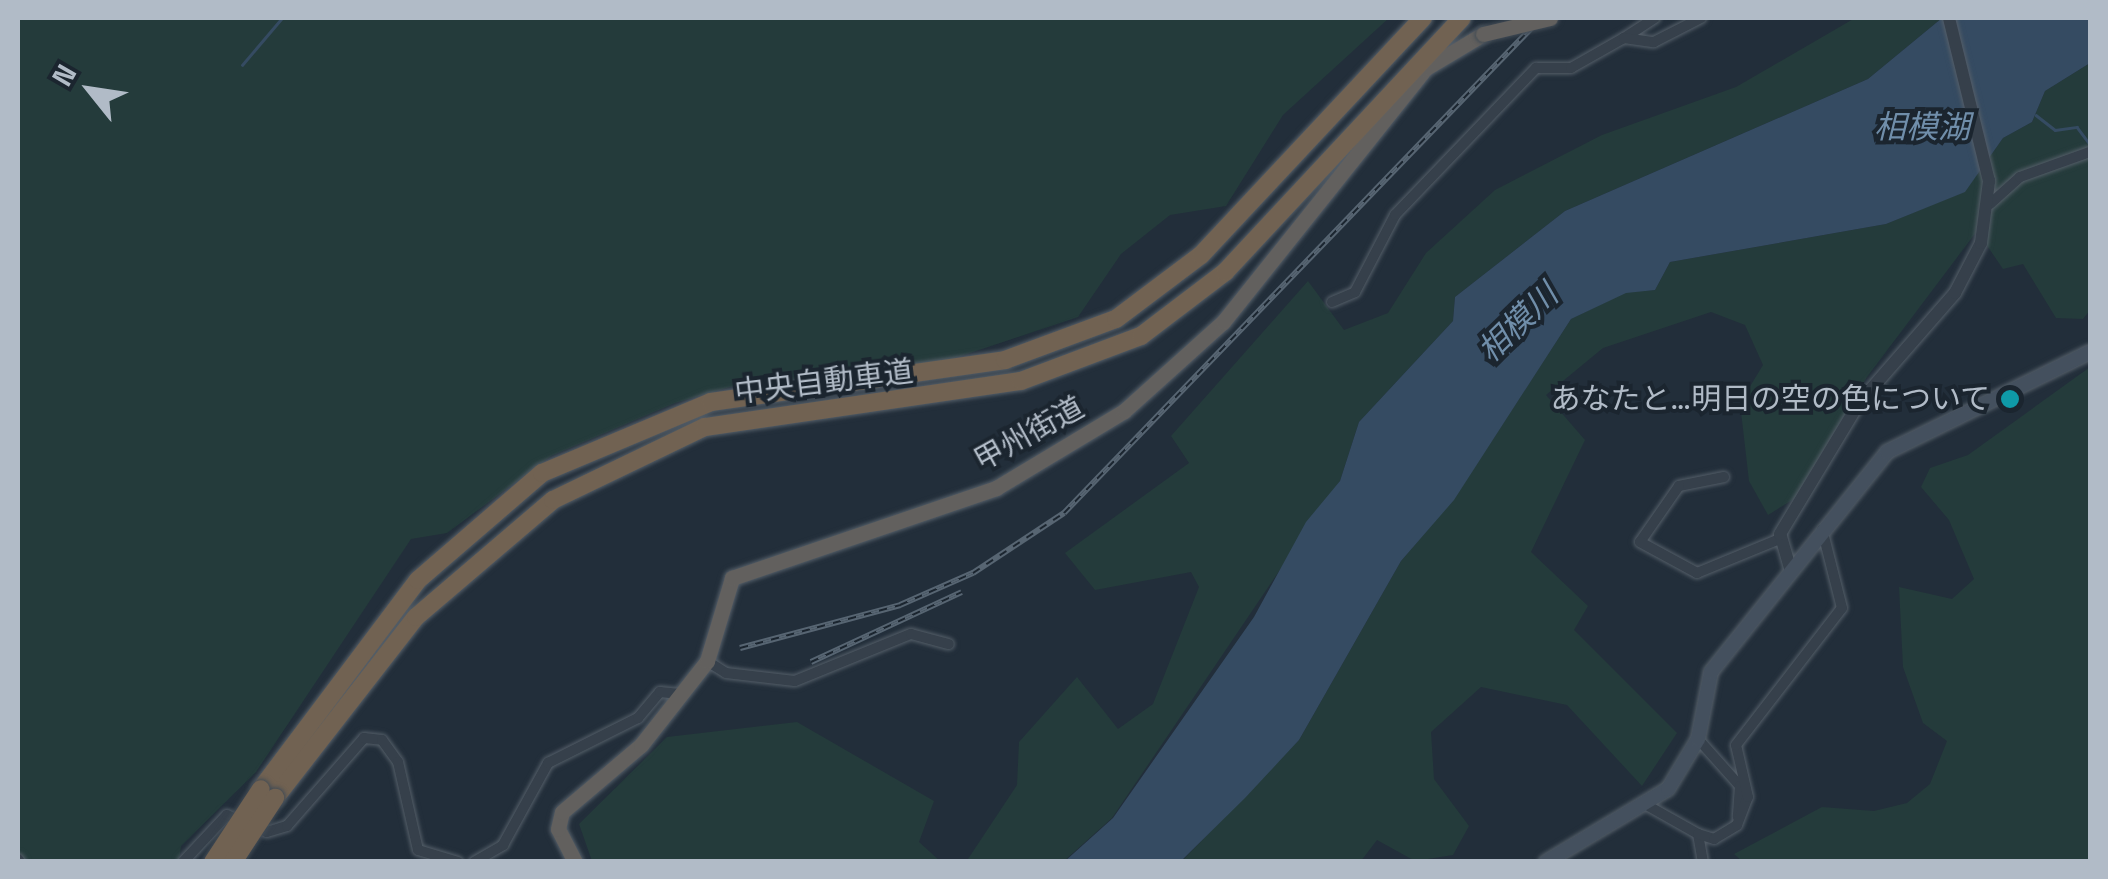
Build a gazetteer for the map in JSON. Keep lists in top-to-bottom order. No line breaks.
{"streets":{"highway":["中央自動車道","甲州街道"]},"water":["相模湖","相模川"],"places":["あなたと…明日の空の色について"],"north":"top left"}
